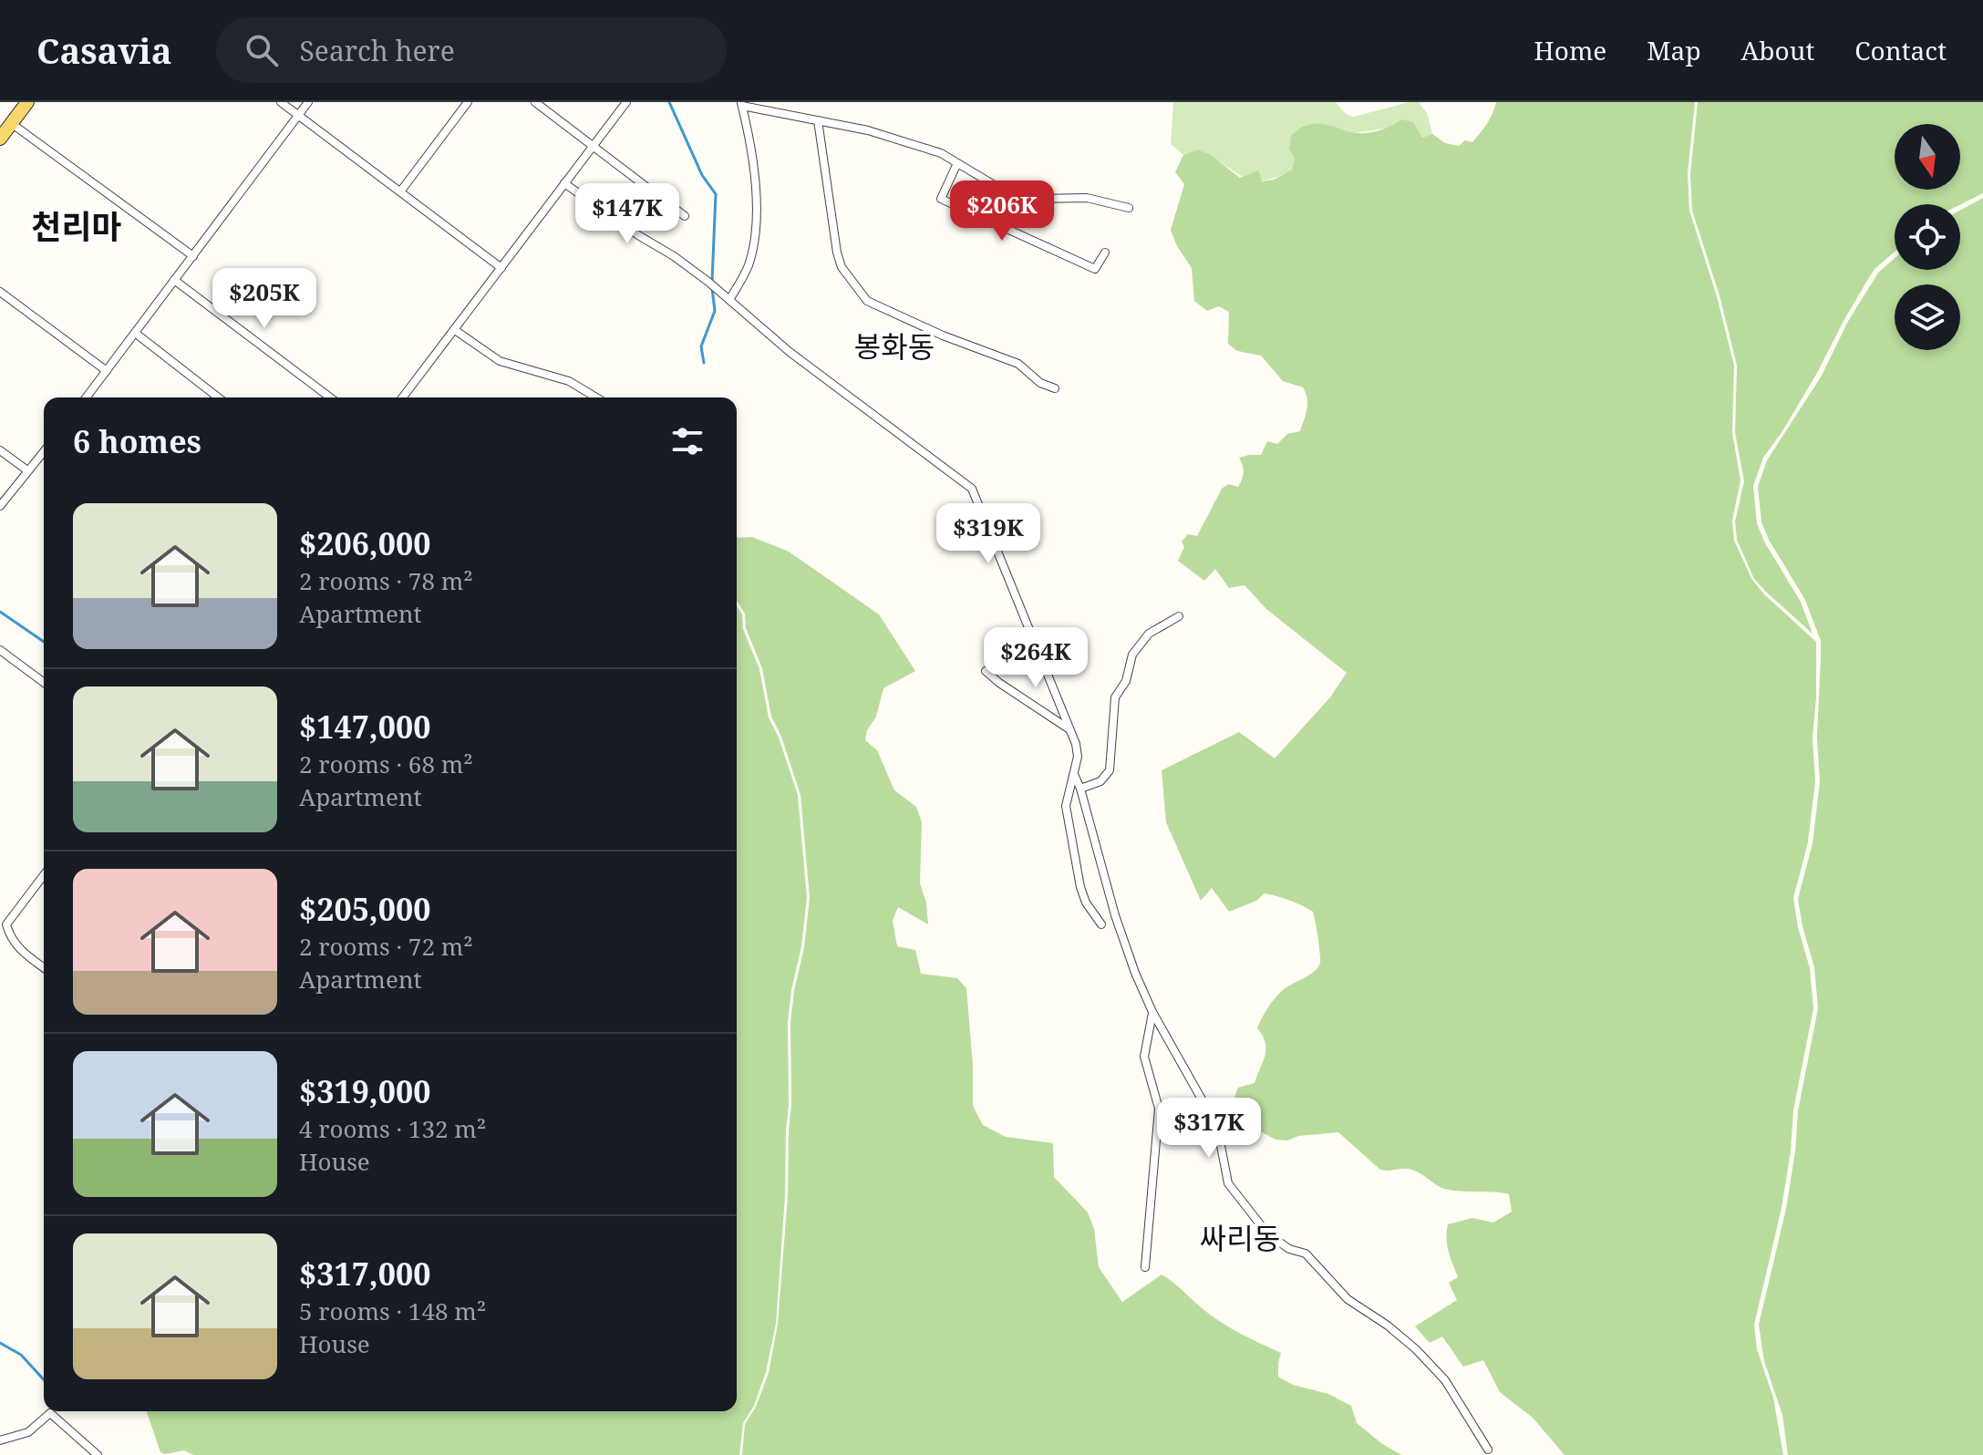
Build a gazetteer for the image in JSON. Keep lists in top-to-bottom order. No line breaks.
{"districts":["천리마","봉화동","싸리동"],"north":"bottom","page":{"header":"Casavia","search":"Search here","nav":["Home","Map","About","Contact"],"price":["$206K","$147K","$205K","$319K","$264K","$317K"],"heading":"6 homes","list":[{"name":"$206,000","note":"2 rooms · 78 m² · Apartment"},{"name":"$147,000","note":"2 rooms · 68 m² · Apartment"},{"name":"$205,000","note":"2 rooms · 72 m² · Apartment"},{"name":"$319,000","note":"4 rooms · 132 m² · House"},{"name":"$317,000","note":"5 rooms · 148 m² · House"}]}}
